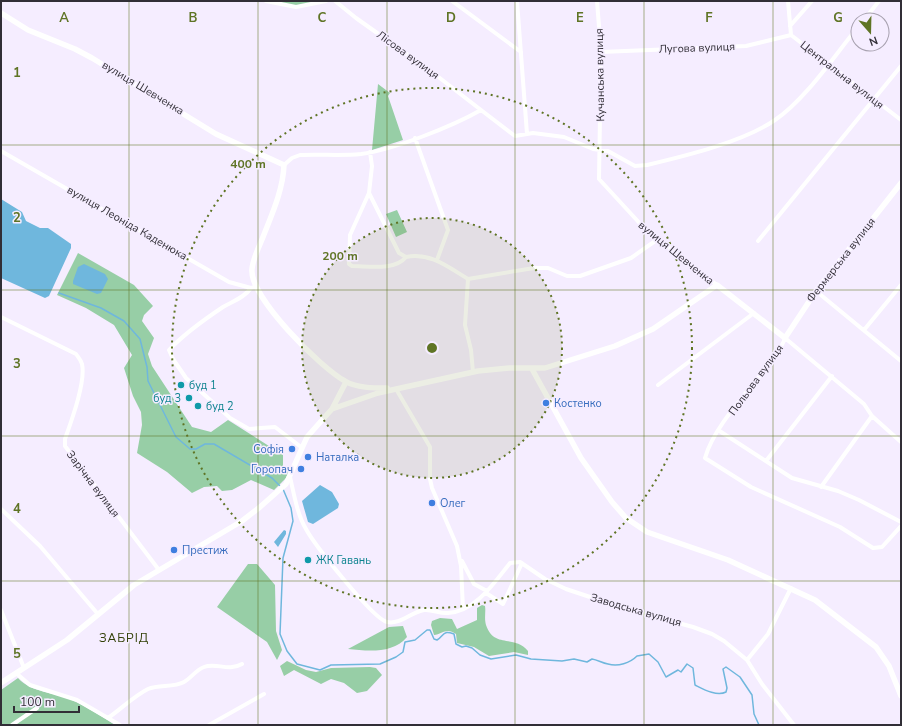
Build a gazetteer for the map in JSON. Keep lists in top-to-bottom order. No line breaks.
{"streets":{"street":["Лугова вулиця","Лісова вулиця","Кучанська вулиця","Центральна вулиця","вулиця Шевченка","вулиця Леоніда Каденюка","Фермерська вулиця","Польова вулиця","Зарічна вулиця","Заводська вулиця"]},"crossings":[["Лугова вулиця","Кучанська вулиця"],["Лугова вулиця","Центральна вулиця"],["Лісова вулиця","Кучанська вулиця"],["Лісова вулиця","Центральна вулиця"],["Лісова вулиця","вулиця Шевченка"],["Кучанська вулиця","вулиця Шевченка"],["вулиця Шевченка","вулиця Леоніда Каденюка"],["вулиця Шевченка","Зарічна вулиця"],["Фермерська вулиця","Польова вулиця"]],"districts":["ЗАБРІД"],"places":["буд 1","буд 3","Костенко","буд 2","Софія","Наталка","Горопач","Олег","Престиж","ЖК Гавань"],"scale_bar":"100 m","north":"bottom","grid":{"columns":["A","B","C","D","E","F","G"],"rows":["1","2","3","4","5"]},"rings":["400 m","200 m"]}
